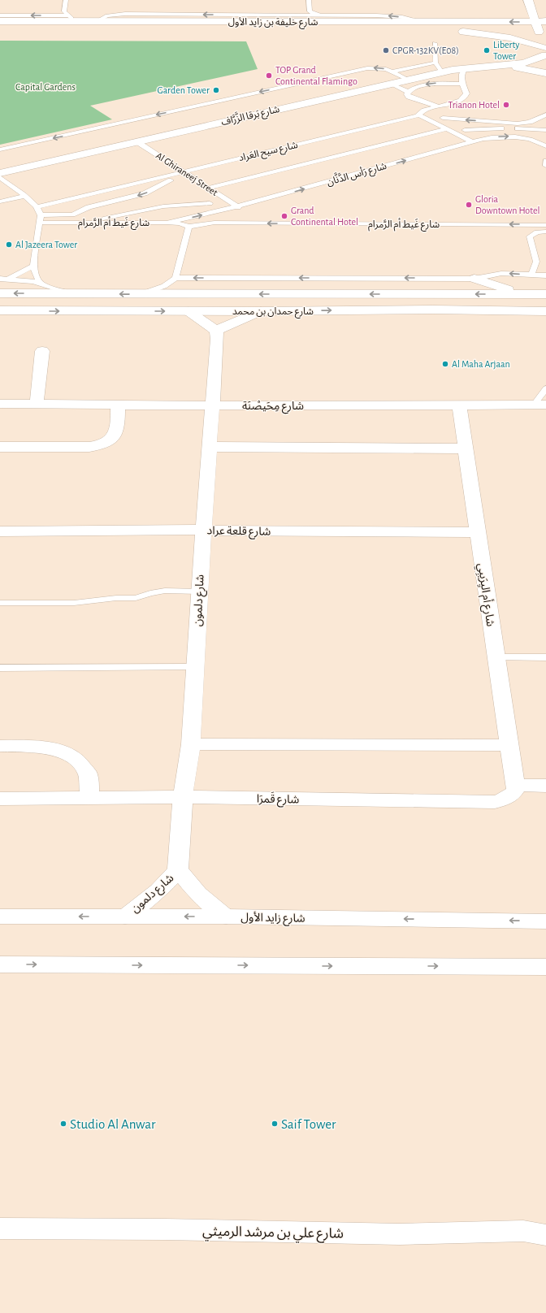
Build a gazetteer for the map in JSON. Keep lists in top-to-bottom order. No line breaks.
{"streets":{"street":["شارع خليفة بن زايد الأول","شارع بَرقا الزَّرَّاف","شارع حمدان بن محمد","شارع مِحَيصْنَة","شارع قلعة عراد","شارع أم اليِرَيبِي","شارع دلمون","شارع قَمرَا","شارع زايد الأول","شارع علي بن مرشد الرميثي"],"lane":["شارع سيح العَراد","Al Ghiraneej Street","شارع رَأس الدَّنَّان","شارع غَيط أم الرَّمرام"]},"crossings":[["شارع بَرقا الزَّرَّاف","شارع سيح العَراد"],["شارع بَرقا الزَّرَّاف","Al Ghiraneej Street"],["شارع سيح العَراد","Al Ghiraneej Street"],["Al Ghiraneej Street","شارع رَأس الدَّنَّان"],["شارع رَأس الدَّنَّان","شارع غَيط أم الرَّمرام"],["شارع مِحَيصْنَة","شارع أم اليِرَيبِي"],["شارع مِحَيصْنَة","شارع دلمون"],["شارع قلعة عراد","شارع أم اليِرَيبِي"],["شارع قلعة عراد","شارع دلمون"],["شارع أم اليِرَيبِي","شارع قَمرَا"],["شارع دلمون","شارع قَمرَا"],["شارع دلمون","شارع زايد الأول"]],"parks":["Capital Gardens"],"places":["CPGR-132KV(E08)","Liberty Tower","TOP Grand Continental Flamingo","Garden Tower","Trianon Hotel","Gloria Downtown Hotel","Grand Continental Hotel","Al Jazeera Tower","Al Maha Arjaan","Studio Al Anwar","Saif Tower"]}
